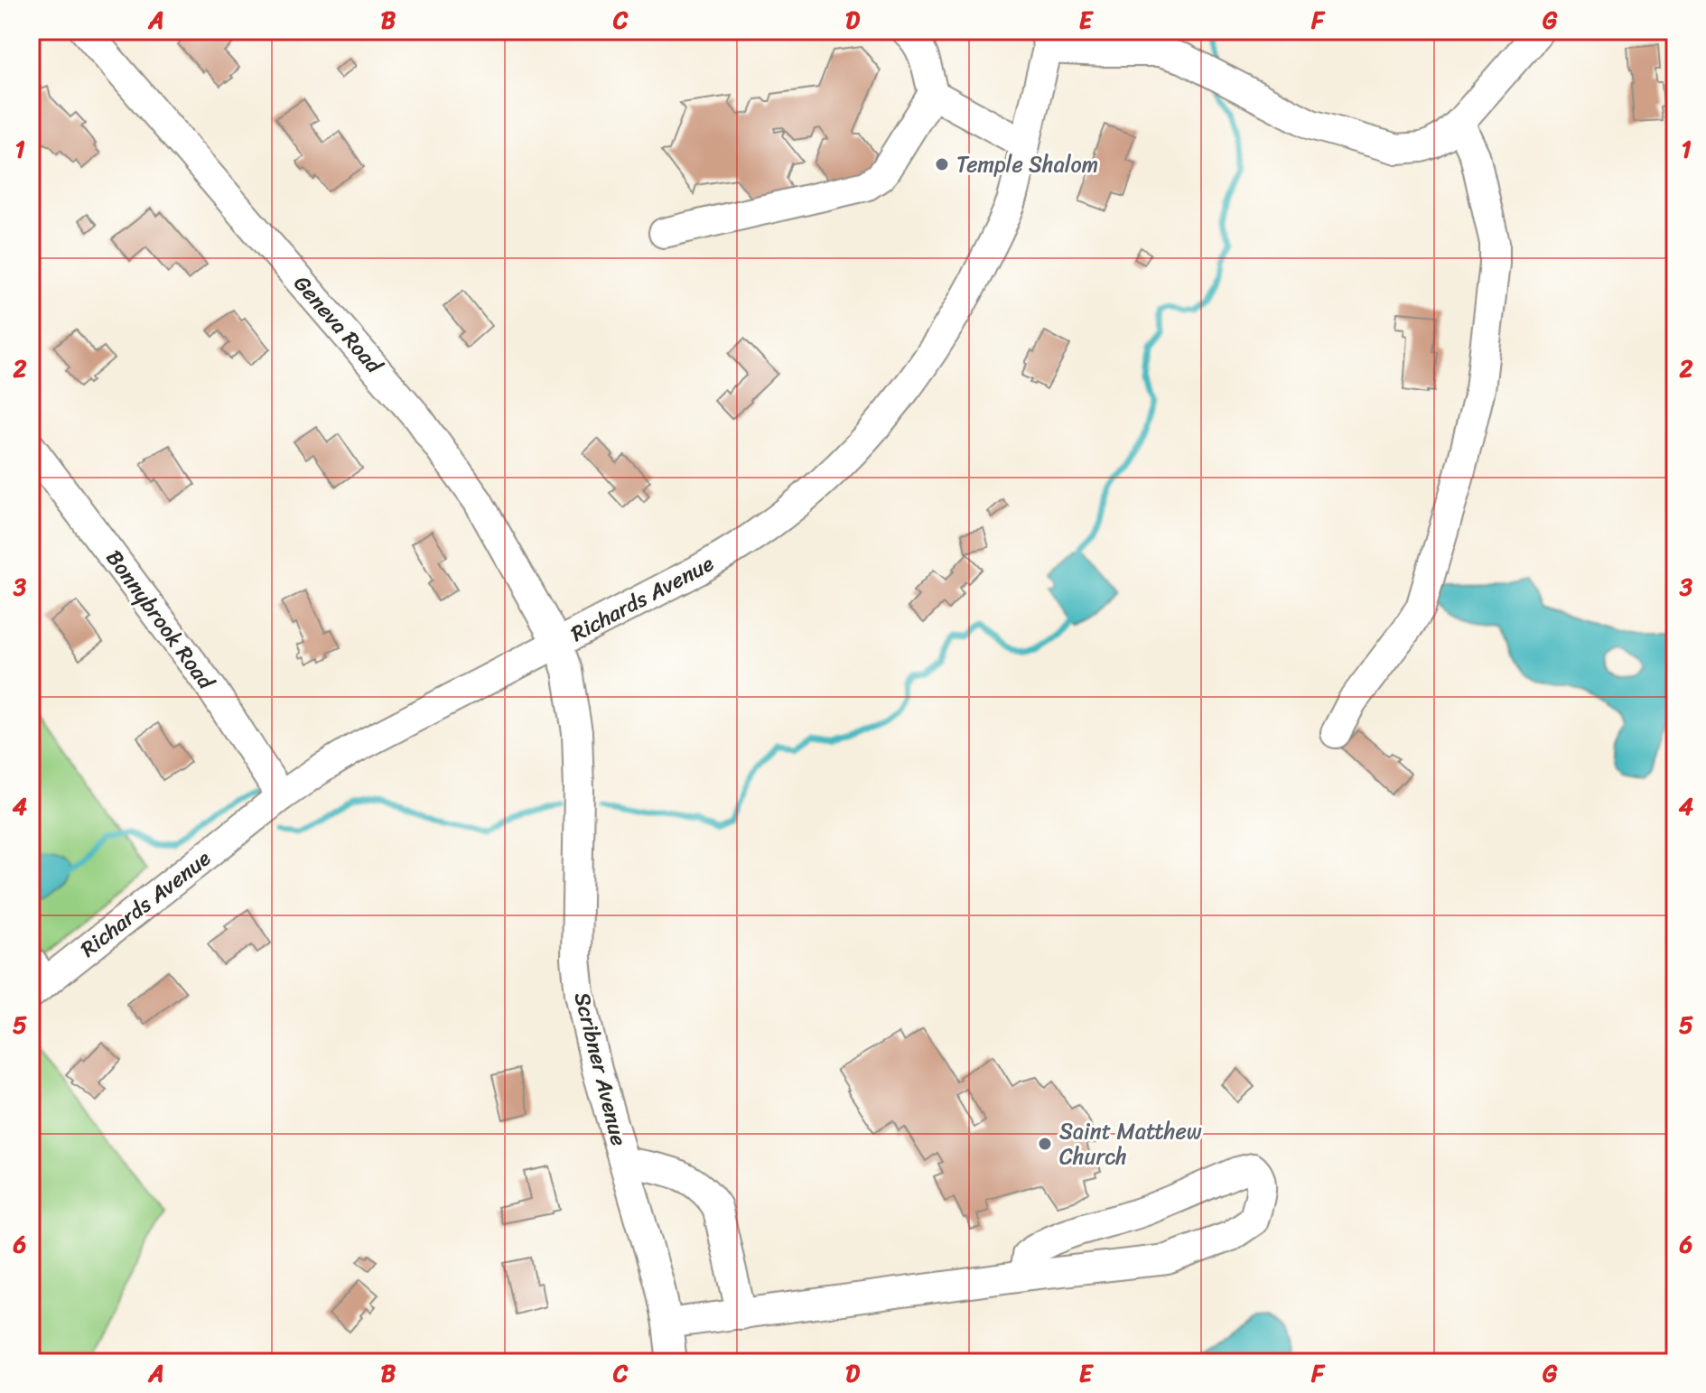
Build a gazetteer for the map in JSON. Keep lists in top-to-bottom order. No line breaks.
{"streets":{"street":["Geneva Road","Richards Avenue","Bonnybrook Road","Scribner Avenue"]},"crossings":[["Geneva Road","Richards Avenue"],["Geneva Road","Scribner Avenue"],["Richards Avenue","Bonnybrook Road"],["Richards Avenue","Scribner Avenue"]],"places":["Temple Shalom","Saint Matthew Church"],"grid":{"columns":["A","B","C","D","E","F","G"],"rows":["1","2","3","4","5","6"]}}
